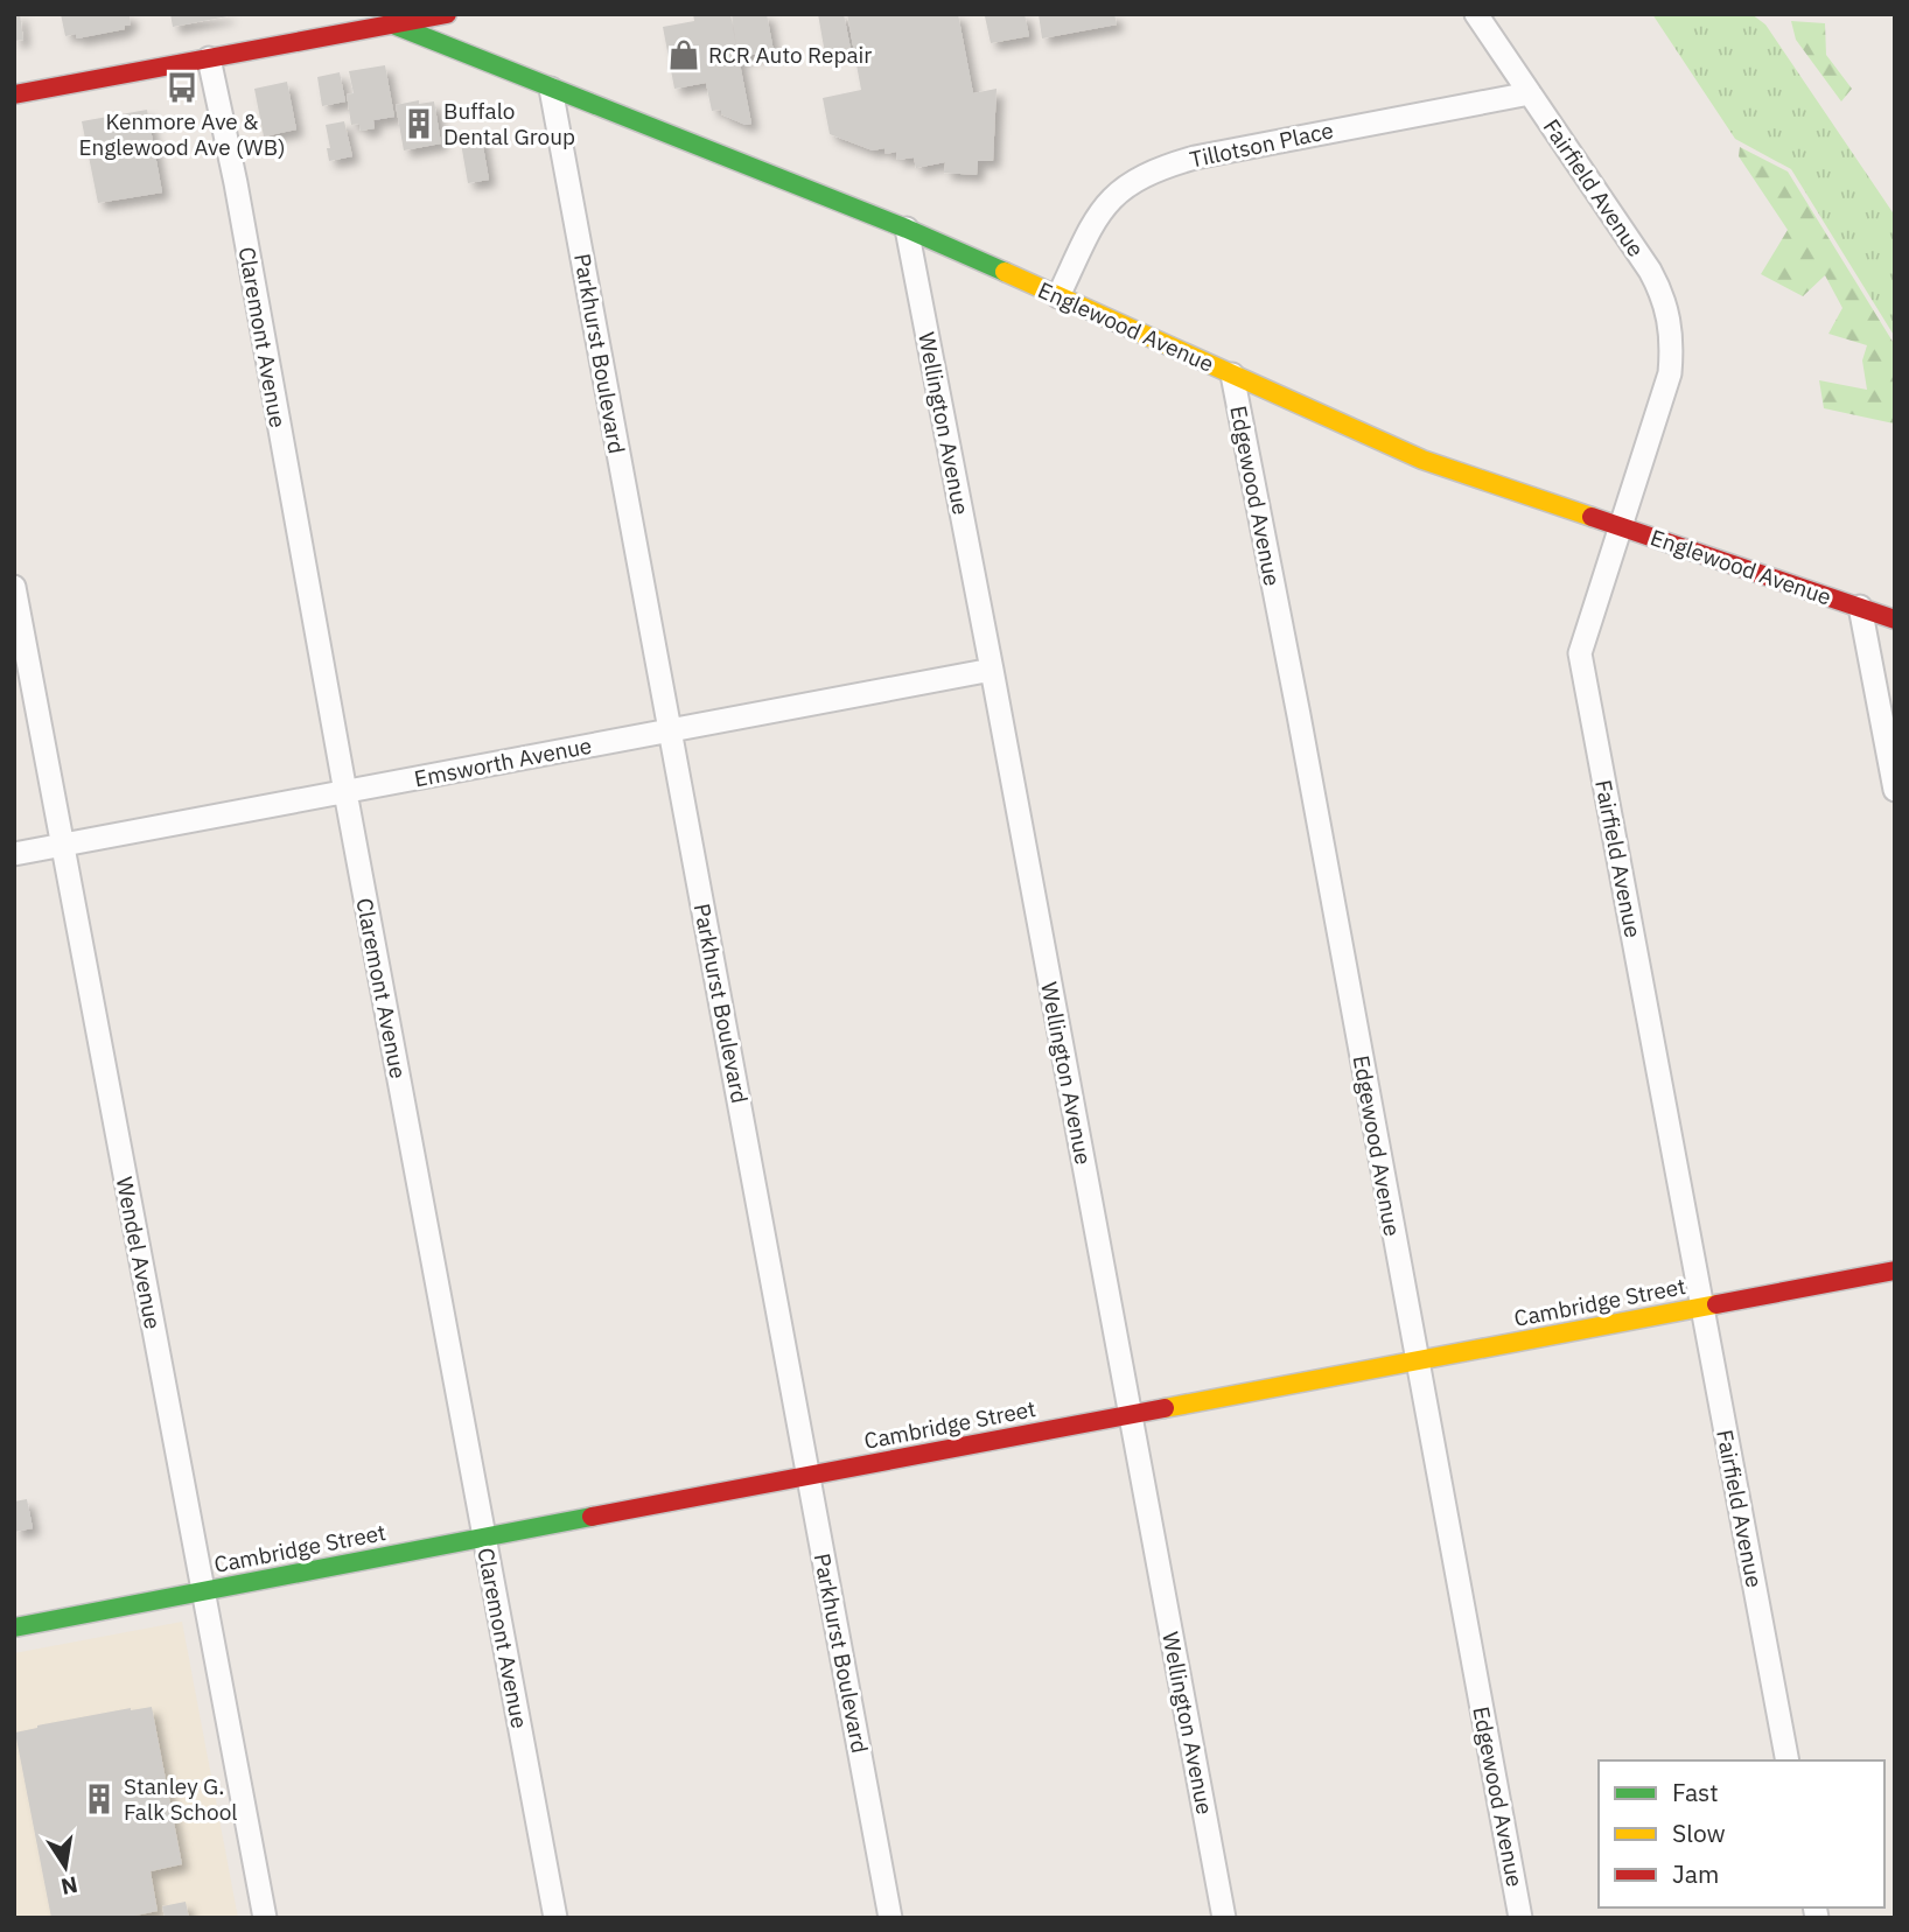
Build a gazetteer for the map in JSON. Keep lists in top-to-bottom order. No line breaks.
{"streets":{"street":["Tillotson Place","Fairfield Avenue","Englewood Avenue","Claremont Avenue","Parkhurst Boulevard","Wellington Avenue","Edgewood Avenue","Emsworth Avenue","Wendel Avenue","Cambridge Street"]},"crossings":[["Tillotson Place","Fairfield Avenue"],["Tillotson Place","Englewood Avenue"],["Fairfield Avenue","Englewood Avenue"],["Fairfield Avenue","Cambridge Street"],["Englewood Avenue","Parkhurst Boulevard"],["Englewood Avenue","Wellington Avenue"],["Englewood Avenue","Edgewood Avenue"],["Claremont Avenue","Emsworth Avenue"],["Claremont Avenue","Cambridge Street"],["Parkhurst Boulevard","Emsworth Avenue"],["Parkhurst Boulevard","Cambridge Street"],["Wellington Avenue","Emsworth Avenue"],["Wellington Avenue","Cambridge Street"],["Edgewood Avenue","Cambridge Street"],["Emsworth Avenue","Wendel Avenue"],["Wendel Avenue","Cambridge Street"]],"places":{"shop":["RCR Auto Repair"],"bus stop":["Kenmore Ave & Englewood Ave (WB)"],"building":["Buffalo Dental Group","Stanley G. Falk School"]},"legend":["Fast","Slow","Jam"],"north":"bottom"}
